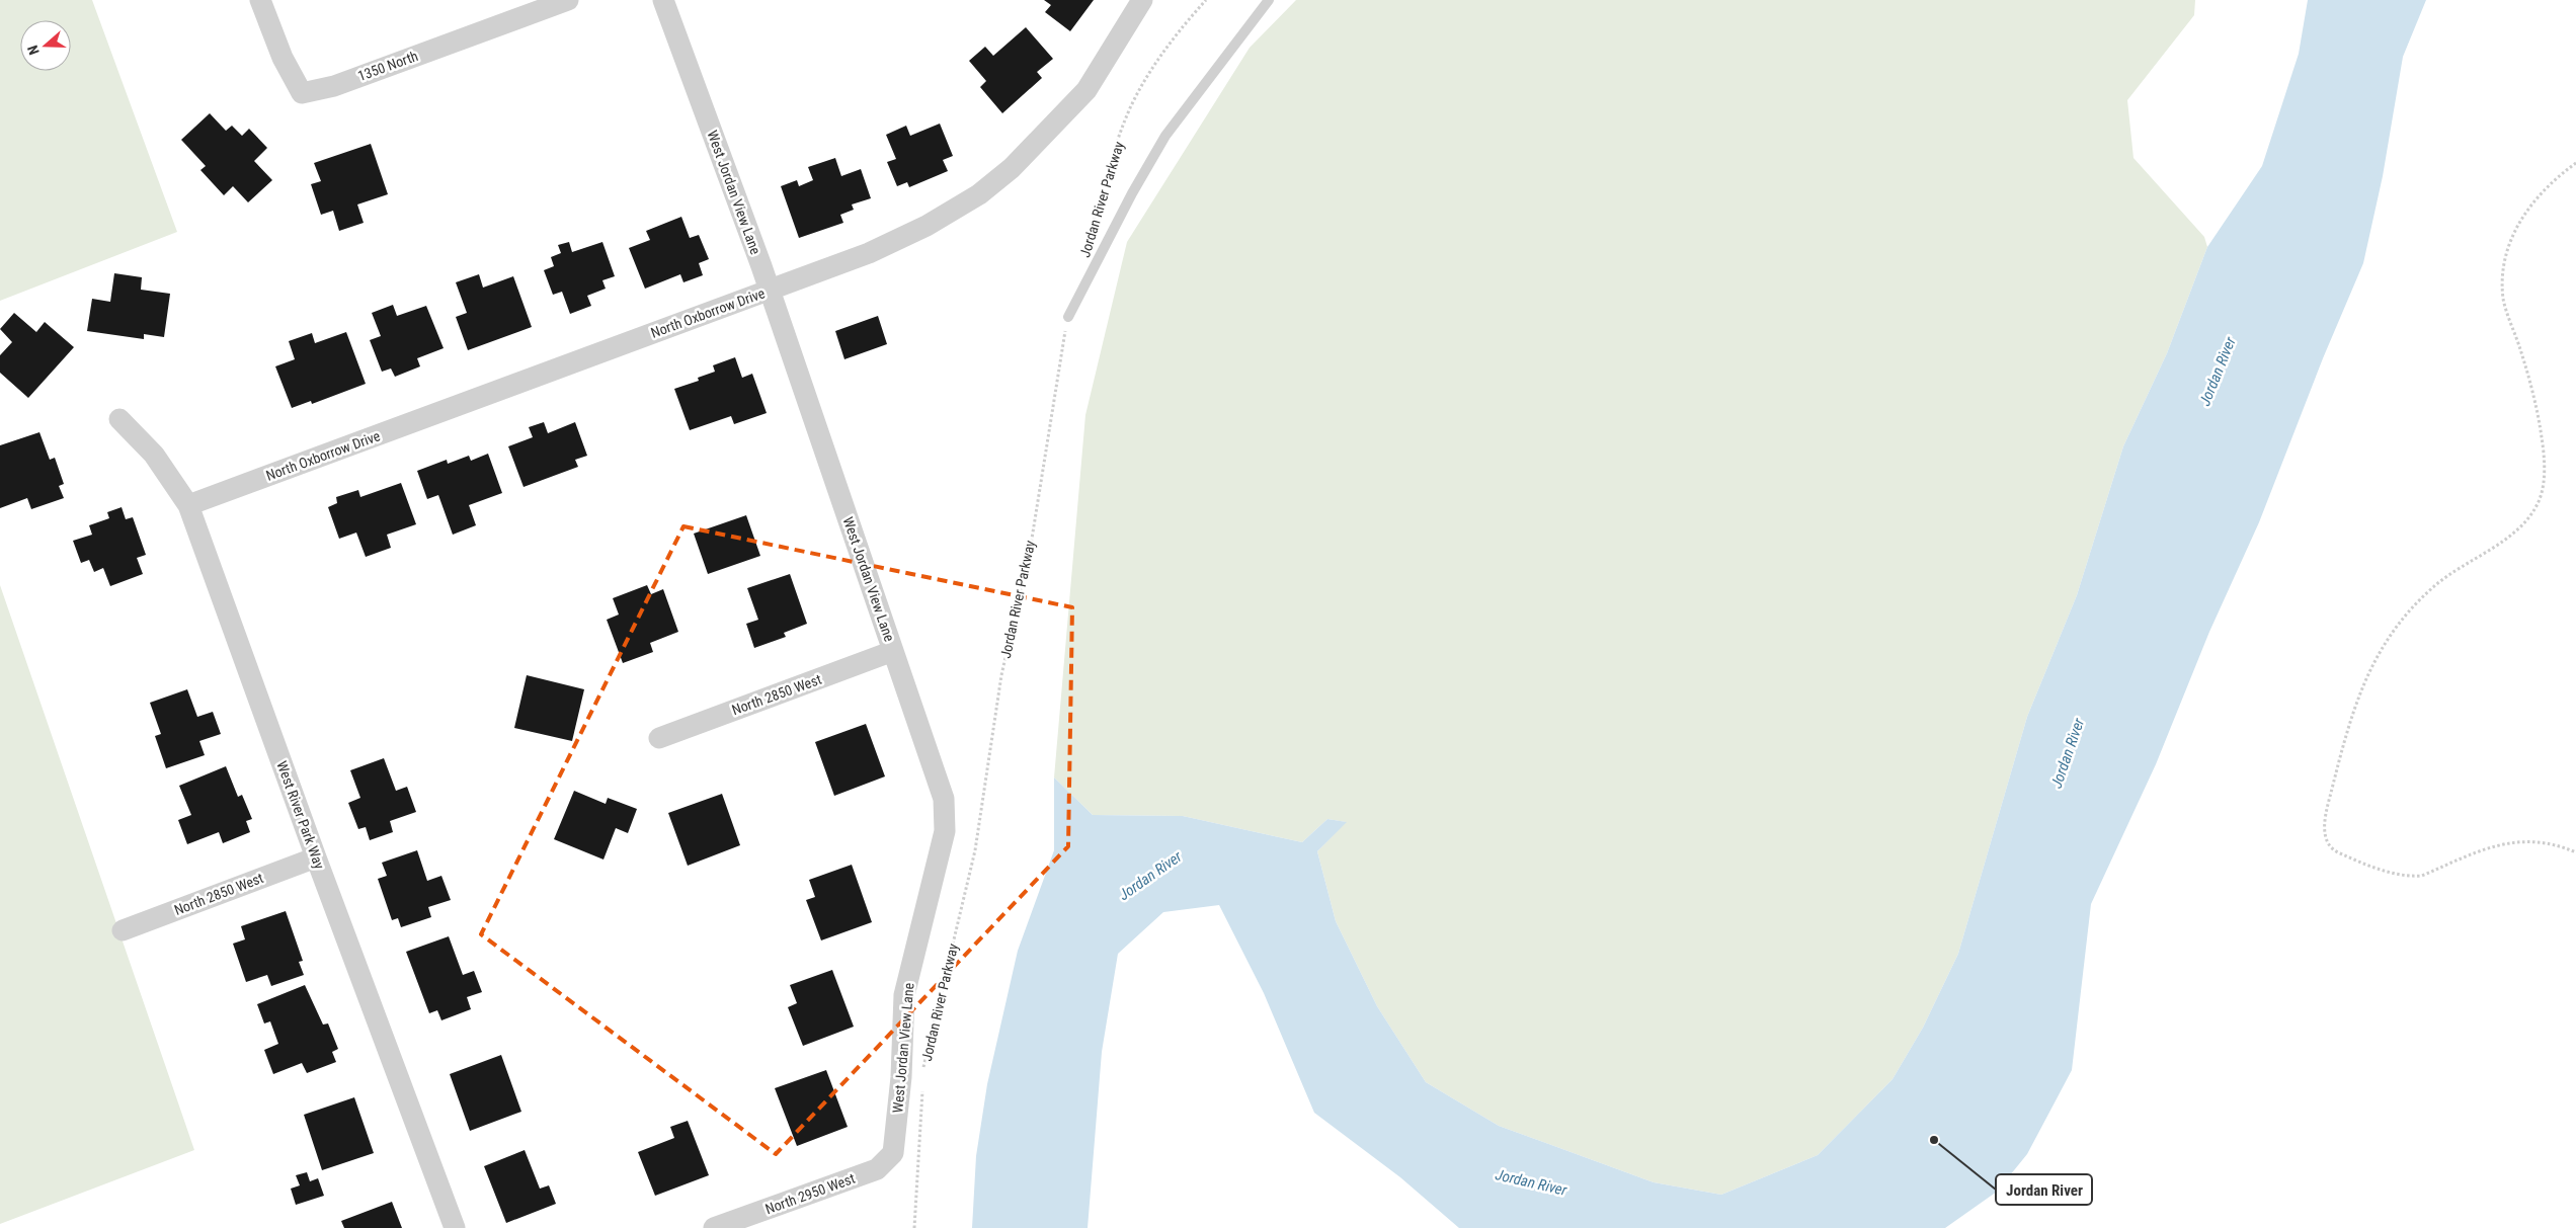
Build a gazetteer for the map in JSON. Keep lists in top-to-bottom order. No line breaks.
{"streets":{"street":["1350 North","West Jordan View Lane","North Oxborrow Drive","North 2850 West","West River Park Way","North 2950 West"],"path":["Jordan River Parkway"]},"crossings":[["West Jordan View Lane","North Oxborrow Drive"],["West Jordan View Lane","North 2850 West"],["West Jordan View Lane","North 2950 West"],["North Oxborrow Drive","West River Park Way"],["North 2850 West","West River Park Way"]],"water":["Jordan River"],"places":["Jordan River"],"north":"left"}
